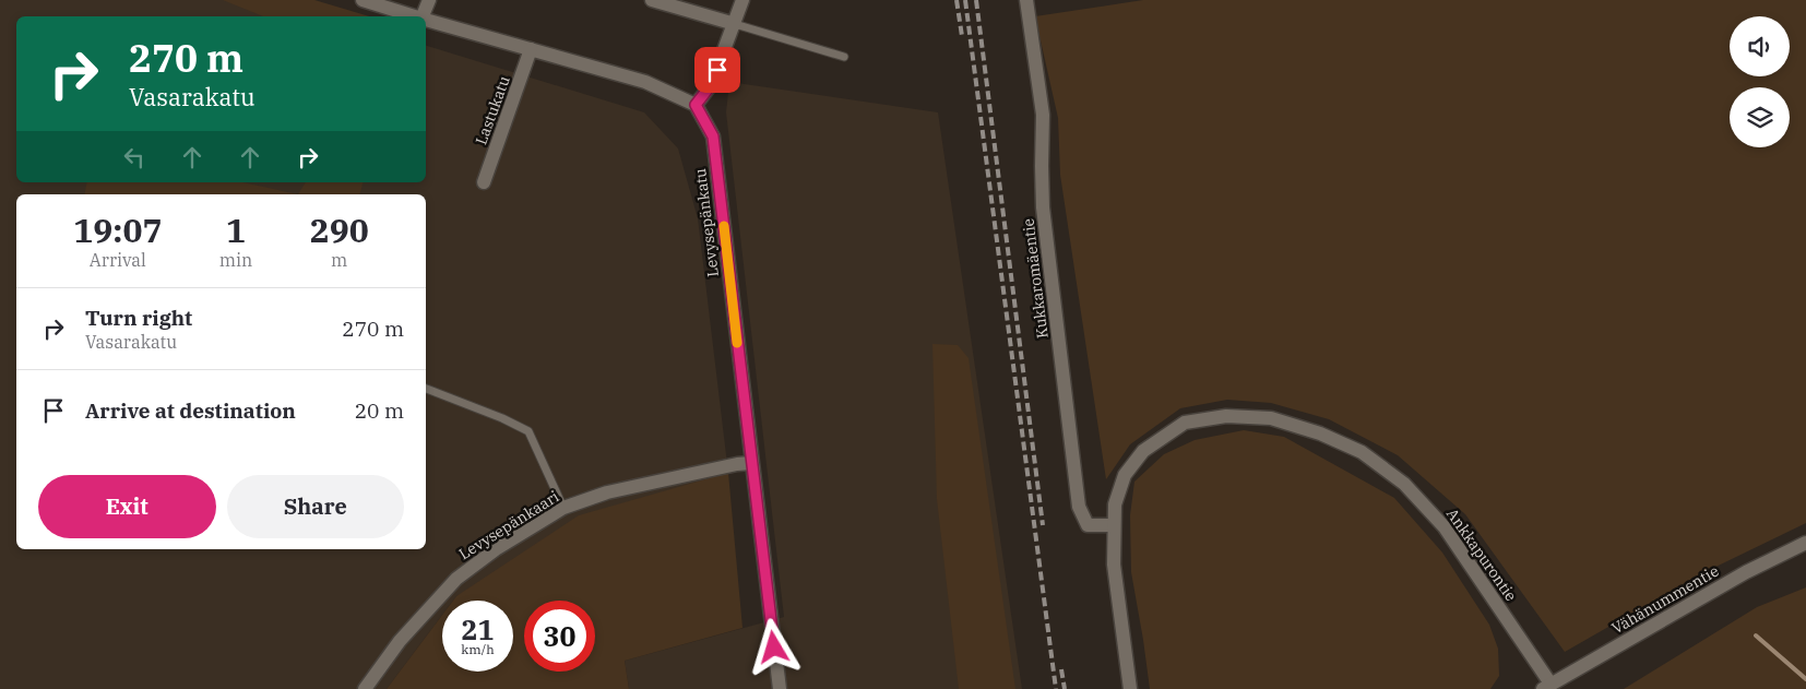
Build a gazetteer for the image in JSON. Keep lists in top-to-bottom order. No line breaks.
{"streets":{"street":["Lastukatu","Levysepänkatu","Kukkaromäentie","Levysepänkaari","Ankkapurontie","Vähänummentie"]},"crossings":[["Levysepänkatu","Levysepänkaari"],["Kukkaromäentie","Ankkapurontie"],["Ankkapurontie","Vähänummentie"]],"page":{"turn":["270 m","Vasarakatu"],"eta":["19:07","Arrival","1","min","290","m"],"list":[{"name":"Turn right","note":"Vasarakatu","value":"270 m"},{"name":"Arrive at destination","value":"20 m"}],"buttons":["Exit","Share"],"speed":"21 km/h","limit":"30"}}
